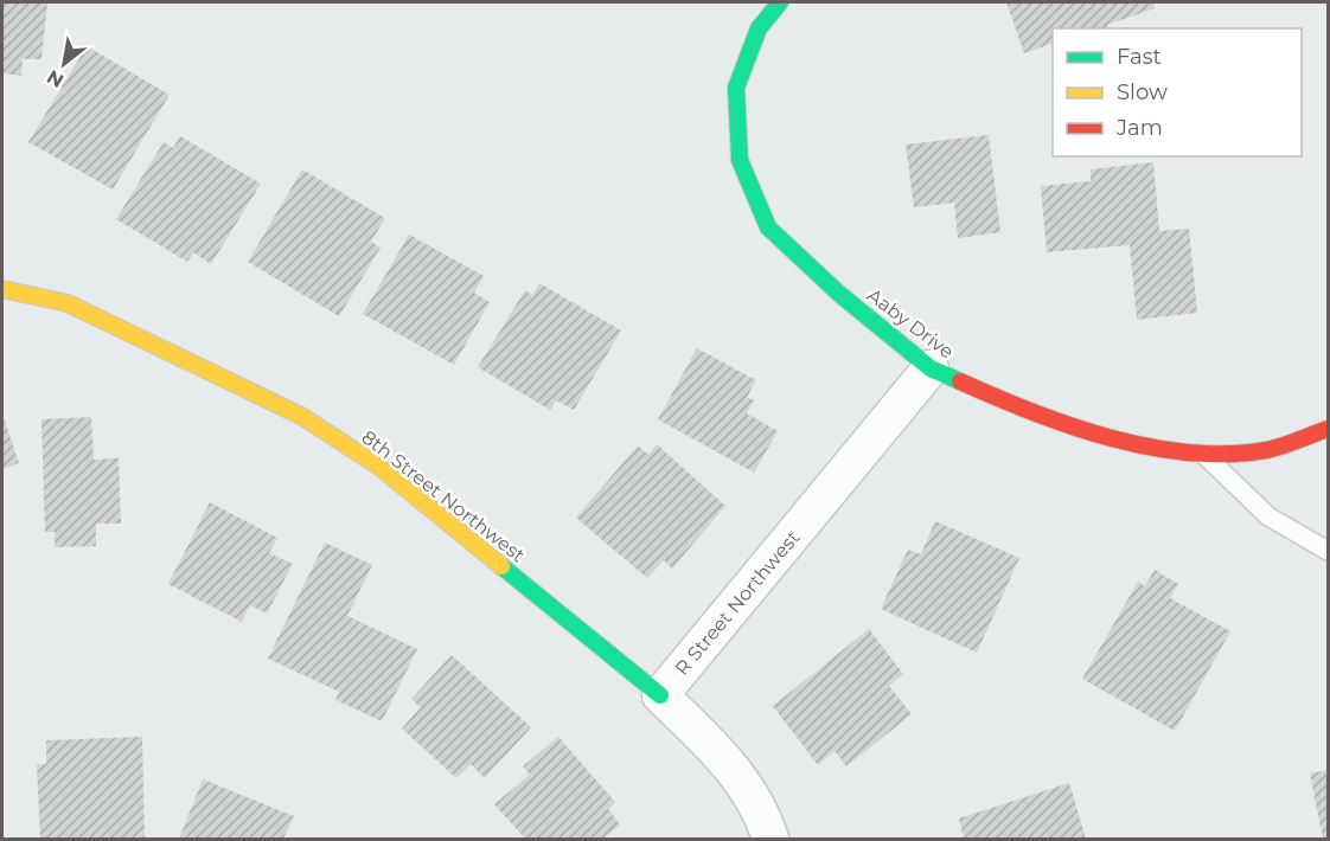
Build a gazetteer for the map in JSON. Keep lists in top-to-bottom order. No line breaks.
{"streets":{"street":["Aaby Drive","8th Street Northwest","R Street Northwest"]},"crossings":[["Aaby Drive","R Street Northwest"],["8th Street Northwest","R Street Northwest"]],"legend":["Fast","Slow","Jam"],"north":"bottom left"}
